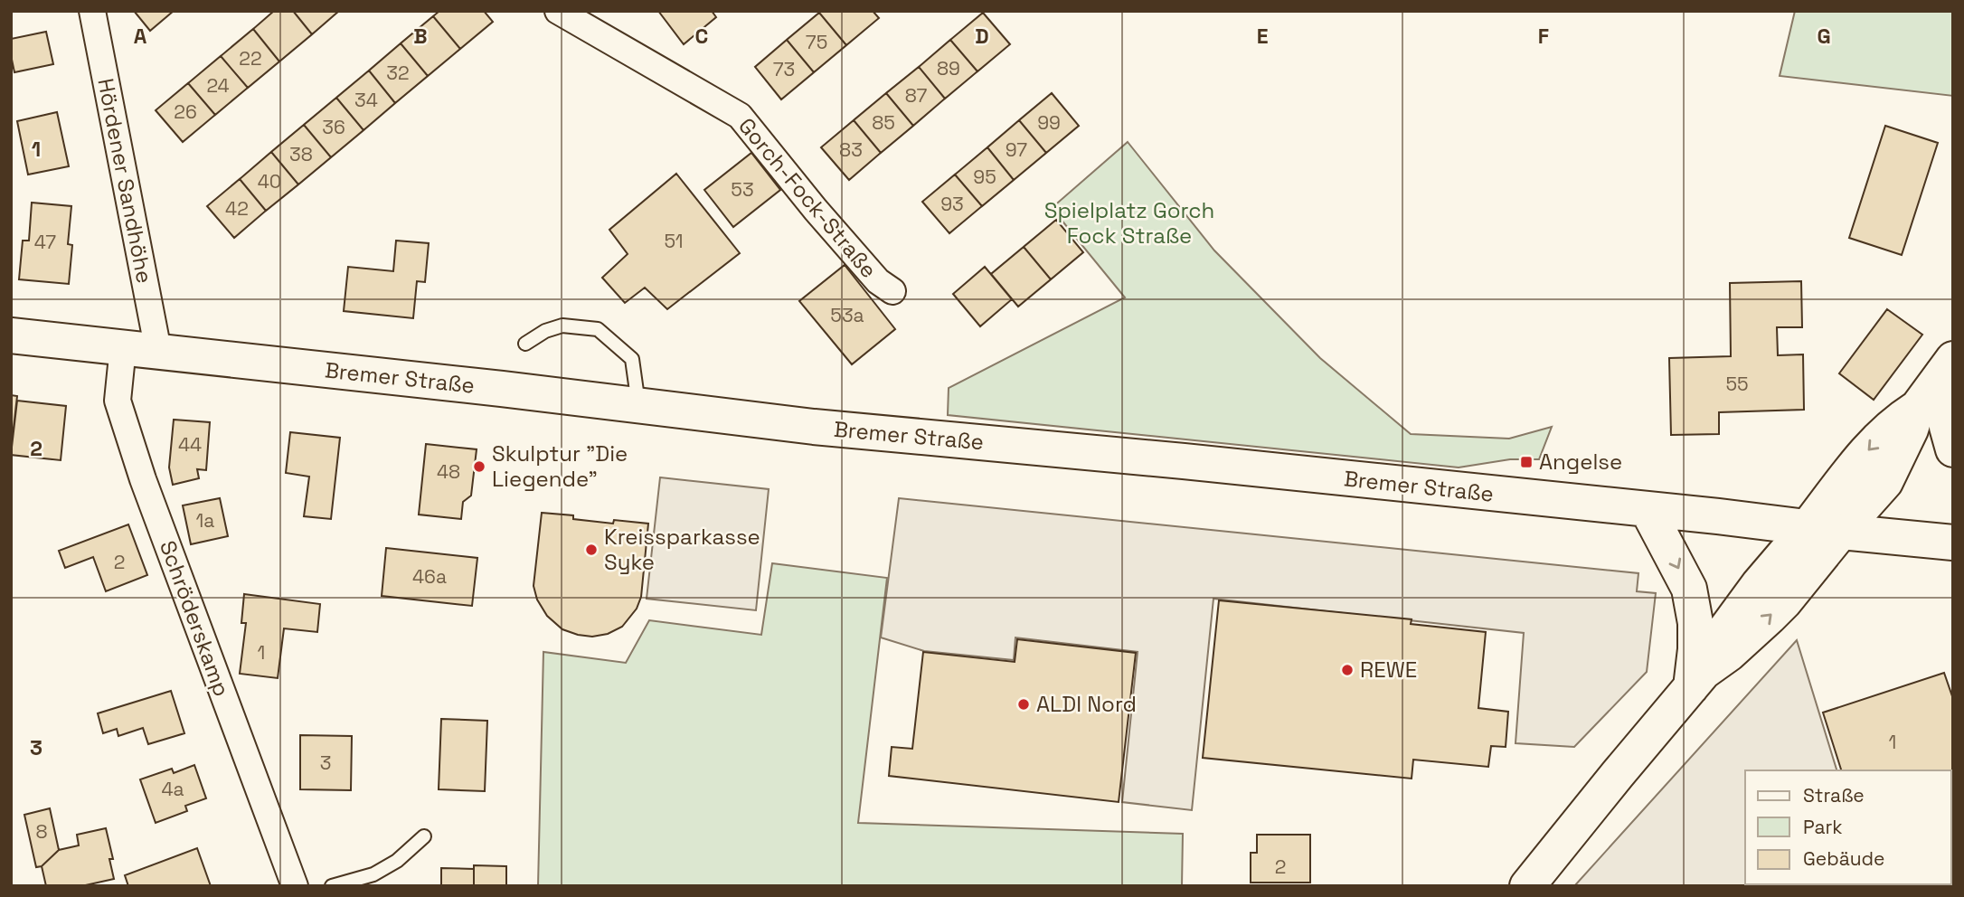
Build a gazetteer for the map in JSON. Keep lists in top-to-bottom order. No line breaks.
{"streets":{"main road":["Bremer Straße"],"street":["Hördener Sandhöhe","Gorch-Fock-Straße","Schröderskamp"]},"crossings":[["Hördener Sandhöhe","Bremer Straße"],["Bremer Straße","Schröderskamp"]],"parks":["Spielplatz Gorch Fock Straße"],"places":{"transit":["Angelse"],"other":["Skulptur \"Die Liegende\"","Kreissparkasse Syke","REWE","ALDI Nord"]},"house_numbers":["75","22","89","73","32","24","87","34","26","85","99","36","83","97","38","95","40","53","93","42","51","47","53a","55","44","48","1a","2","46a","1","1","3","4a","8","2"],"legend":["Straße","Park","Gebäude"],"grid":{"columns":["A","B","C","D","E","F","G"],"rows":["1","2","3"]}}
